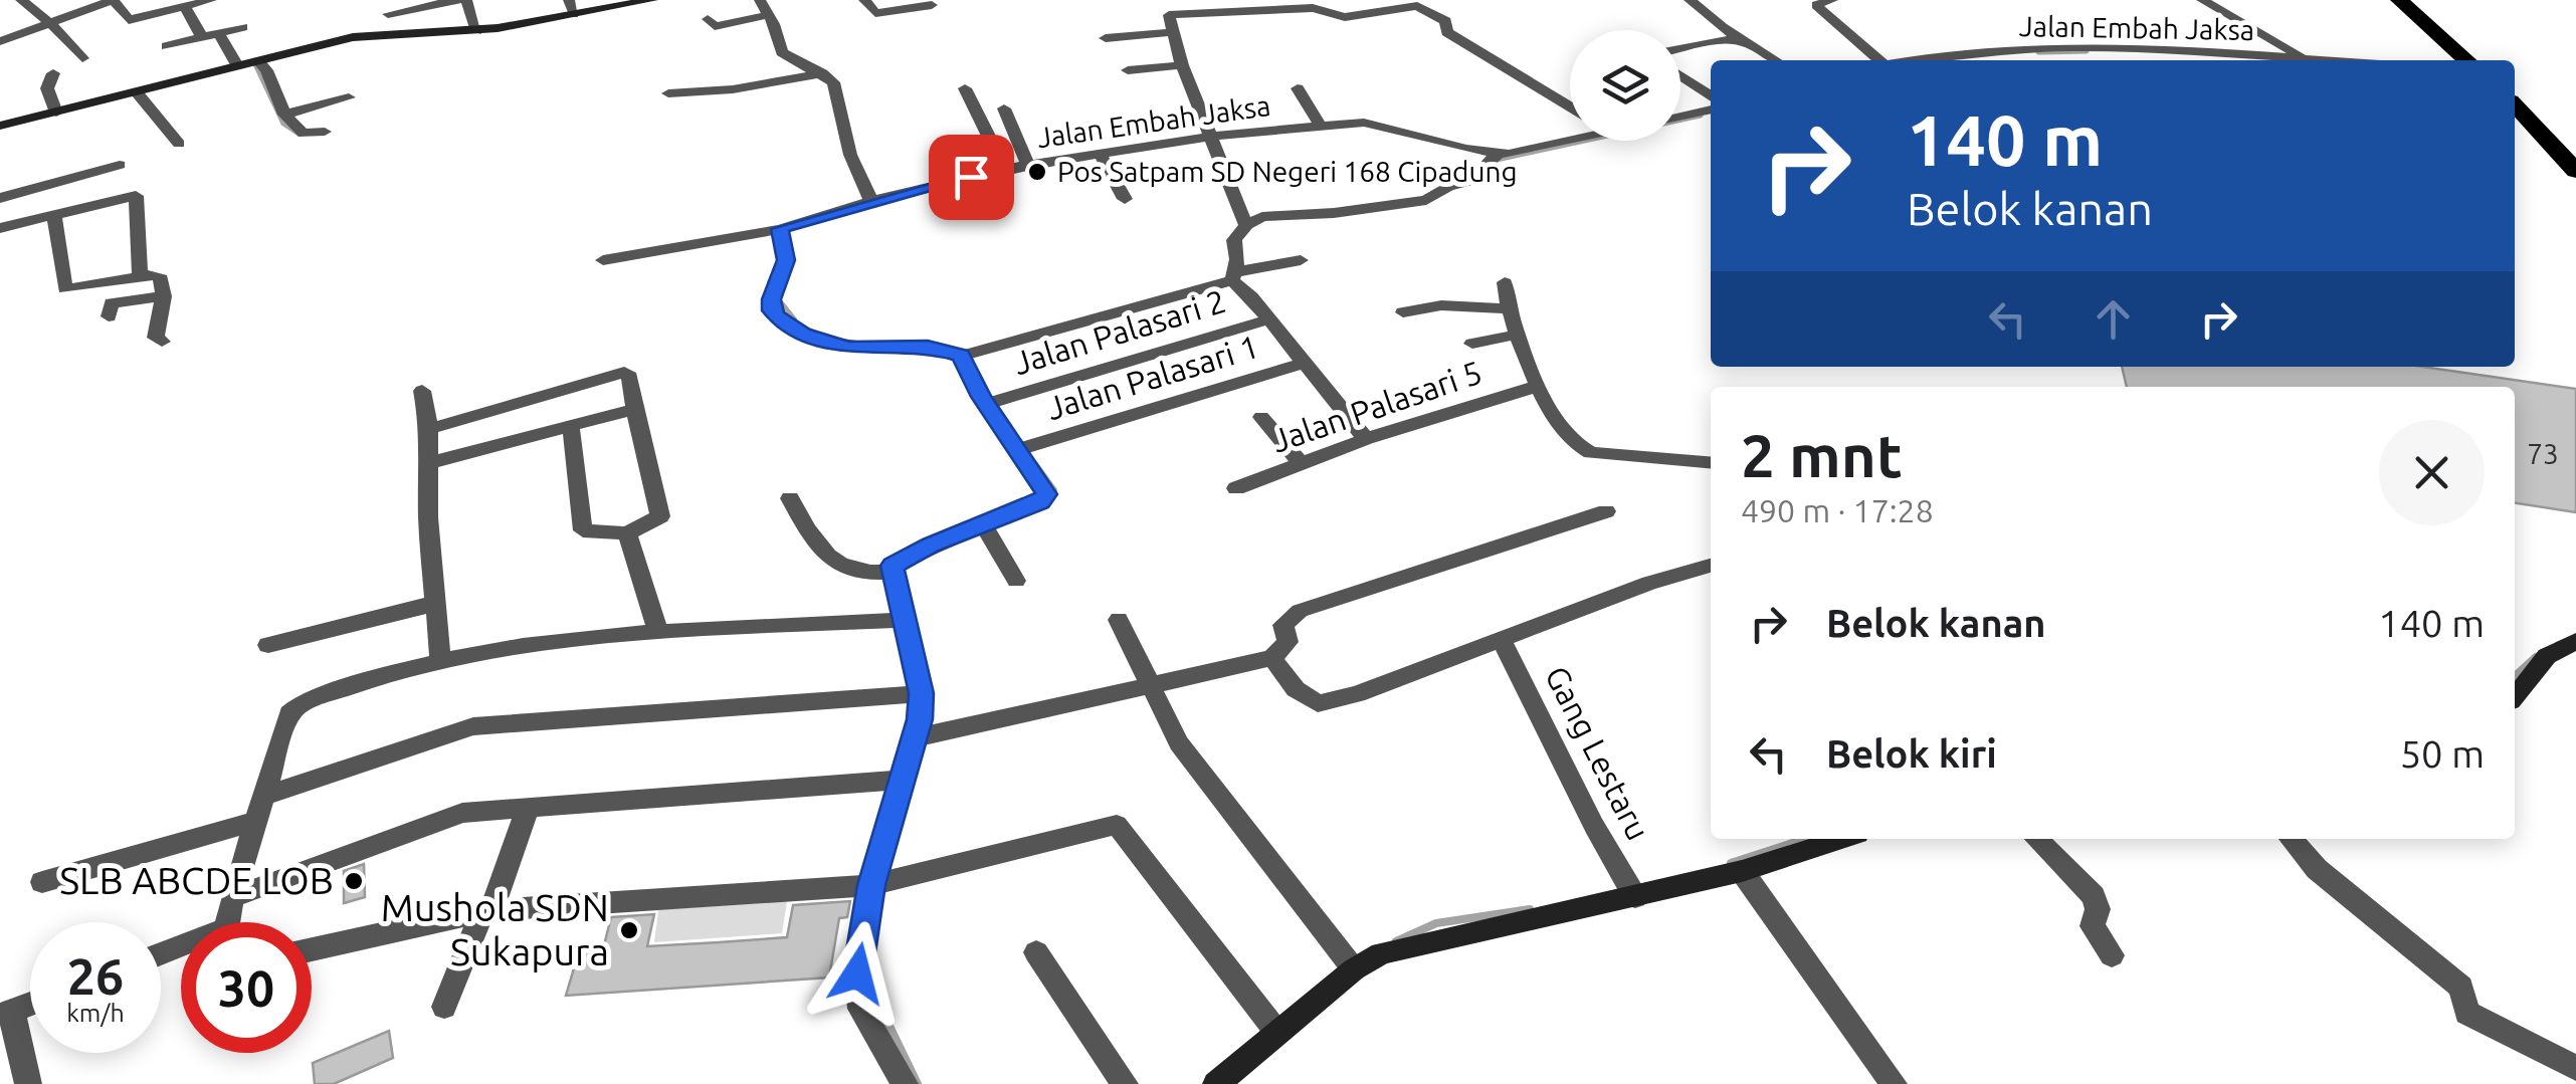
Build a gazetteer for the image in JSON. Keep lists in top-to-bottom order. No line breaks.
{"streets":{"street":["Jalan Embah Jaksa","Jalan Palasari 2","Jalan Palasari 1","Jalan Palasari 5","Gang Lestaru"]},"places":["Pos Satpam SD Negeri 168 Cipadung","SLB ABCDE LOB","Mushola SDN Sukapura"],"house_numbers":["73"],"page":{"turn":["140 m","Belok kanan"],"heading":["2 mnt","490 m · 17:28"],"list":[{"name":"Belok kanan","value":"140 m"},{"name":"Belok kiri","value":"50 m"}],"speed":"26 km/h","limit":"30"}}
